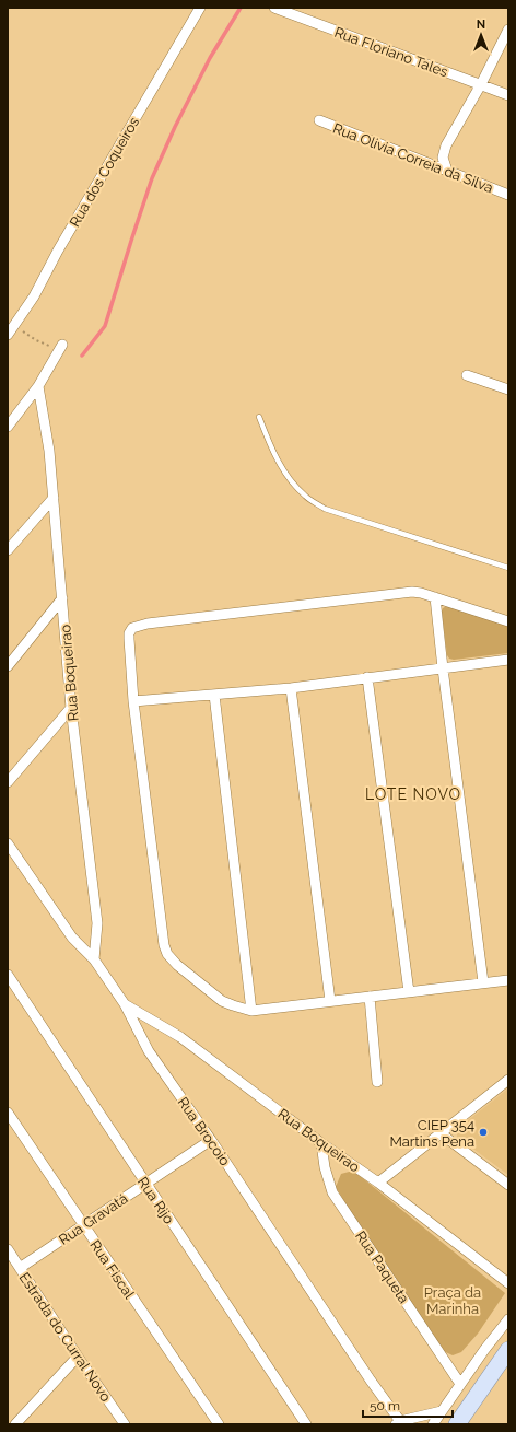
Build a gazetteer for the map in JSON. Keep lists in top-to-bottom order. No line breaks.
{"streets":{"street":["Rua Floriano Tales","Rua Olivia Correia da Silva","Rua dos Coqueiros","Rua Boqueirao","Rua Brocoio","Rua Rijo","Rua Gravatá","Rua Paqueta","Rua Fiscal","Estrada do Curral Novo"]},"crossings":[["Rua Boqueirao","Rua Brocoio"],["Rua Boqueirao","Rua Paqueta"],["Rua Brocoio","Rua Gravatá"],["Rua Rijo","Rua Gravatá"],["Rua Gravatá","Rua Fiscal"],["Rua Gravatá","Estrada do Curral Novo"]],"districts":["LOTE NOVO"],"parks":["Praça da Marinha"],"places":["CIEP 354 Martins Pena"],"scale_bar":"50 m","north":"top"}
